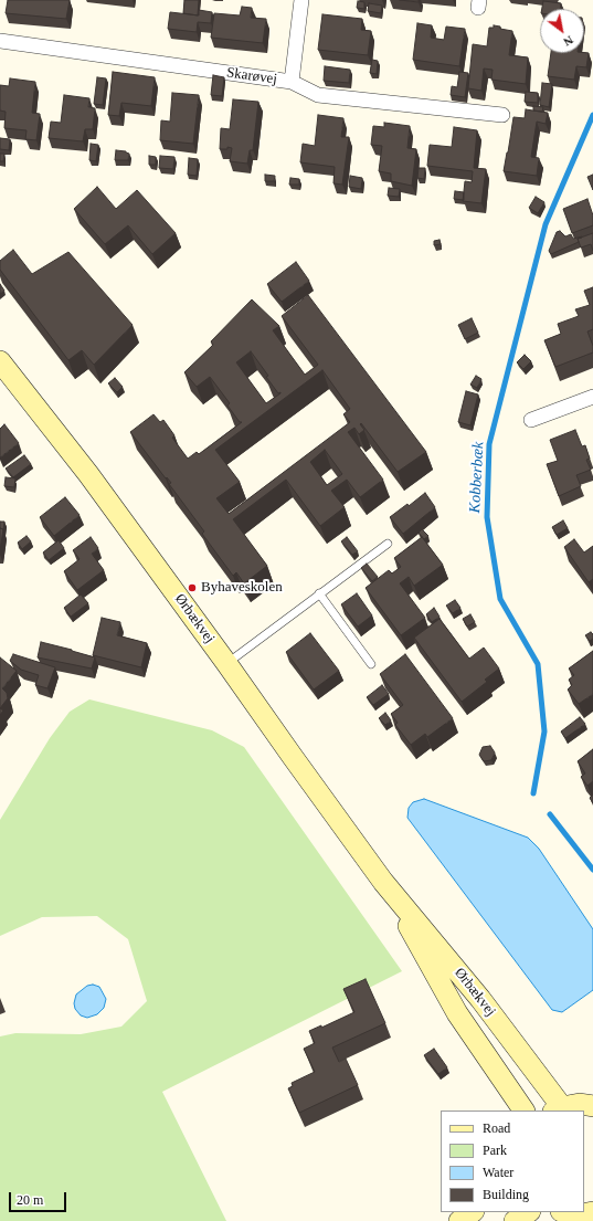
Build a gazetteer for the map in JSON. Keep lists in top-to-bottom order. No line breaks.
{"streets":{"street":["Skarøvej","Ørbækvej"]},"water":["Kobberbæk"],"places":["Byhaveskolen"],"legend":["Road","Park","Water","Building"],"scale_bar":"20 m","north":"bottom right"}
